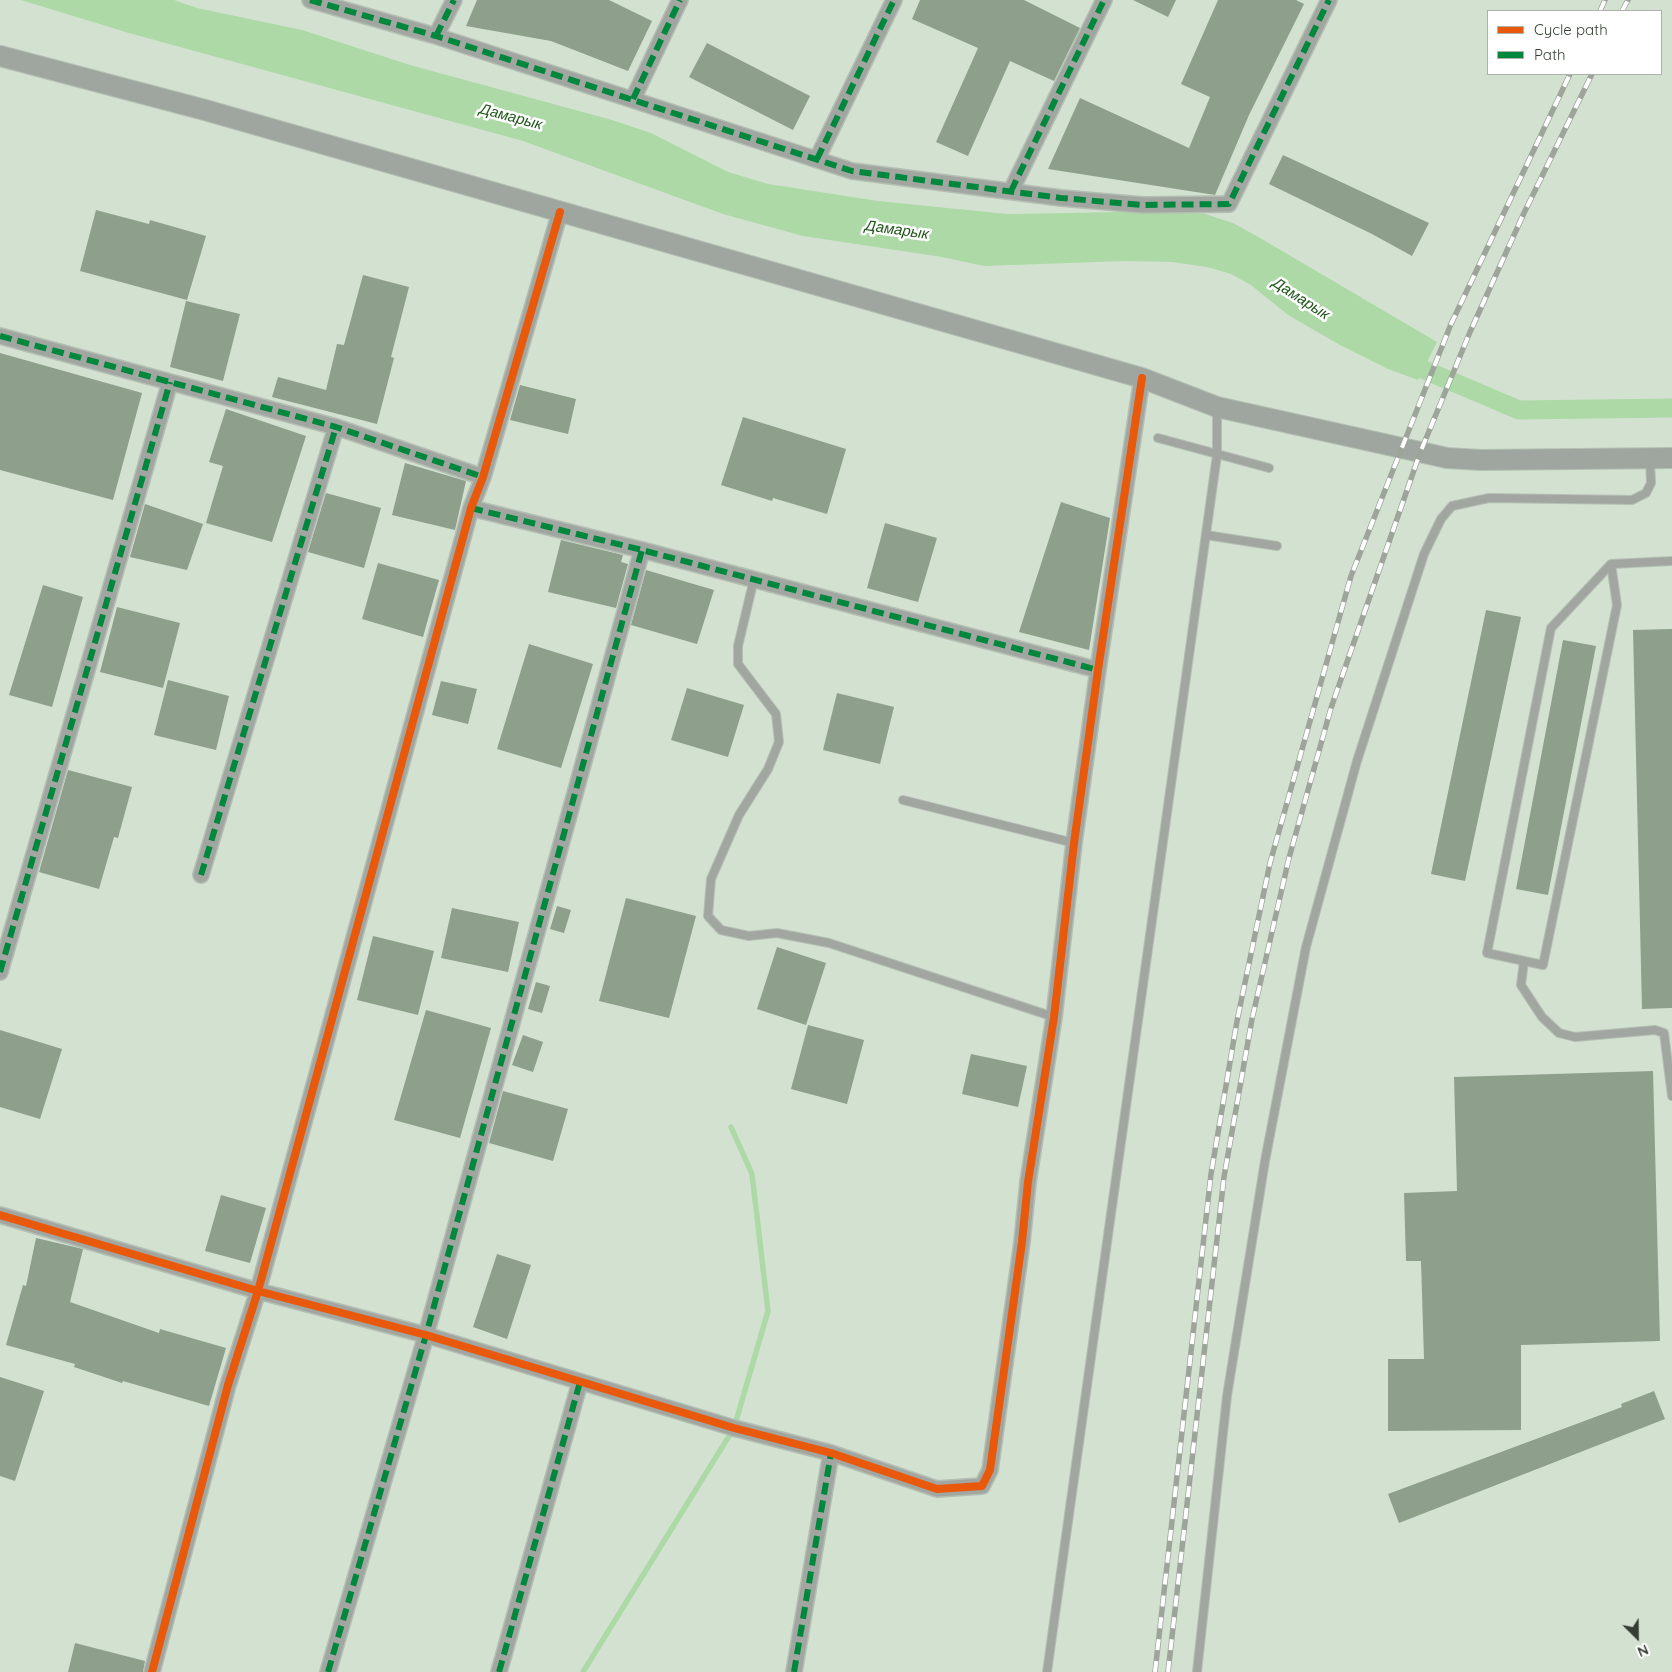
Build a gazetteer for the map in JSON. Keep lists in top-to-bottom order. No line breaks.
{"water":["Дамарык"],"legend":["Cycle path","Path"],"north":"bottom right"}
